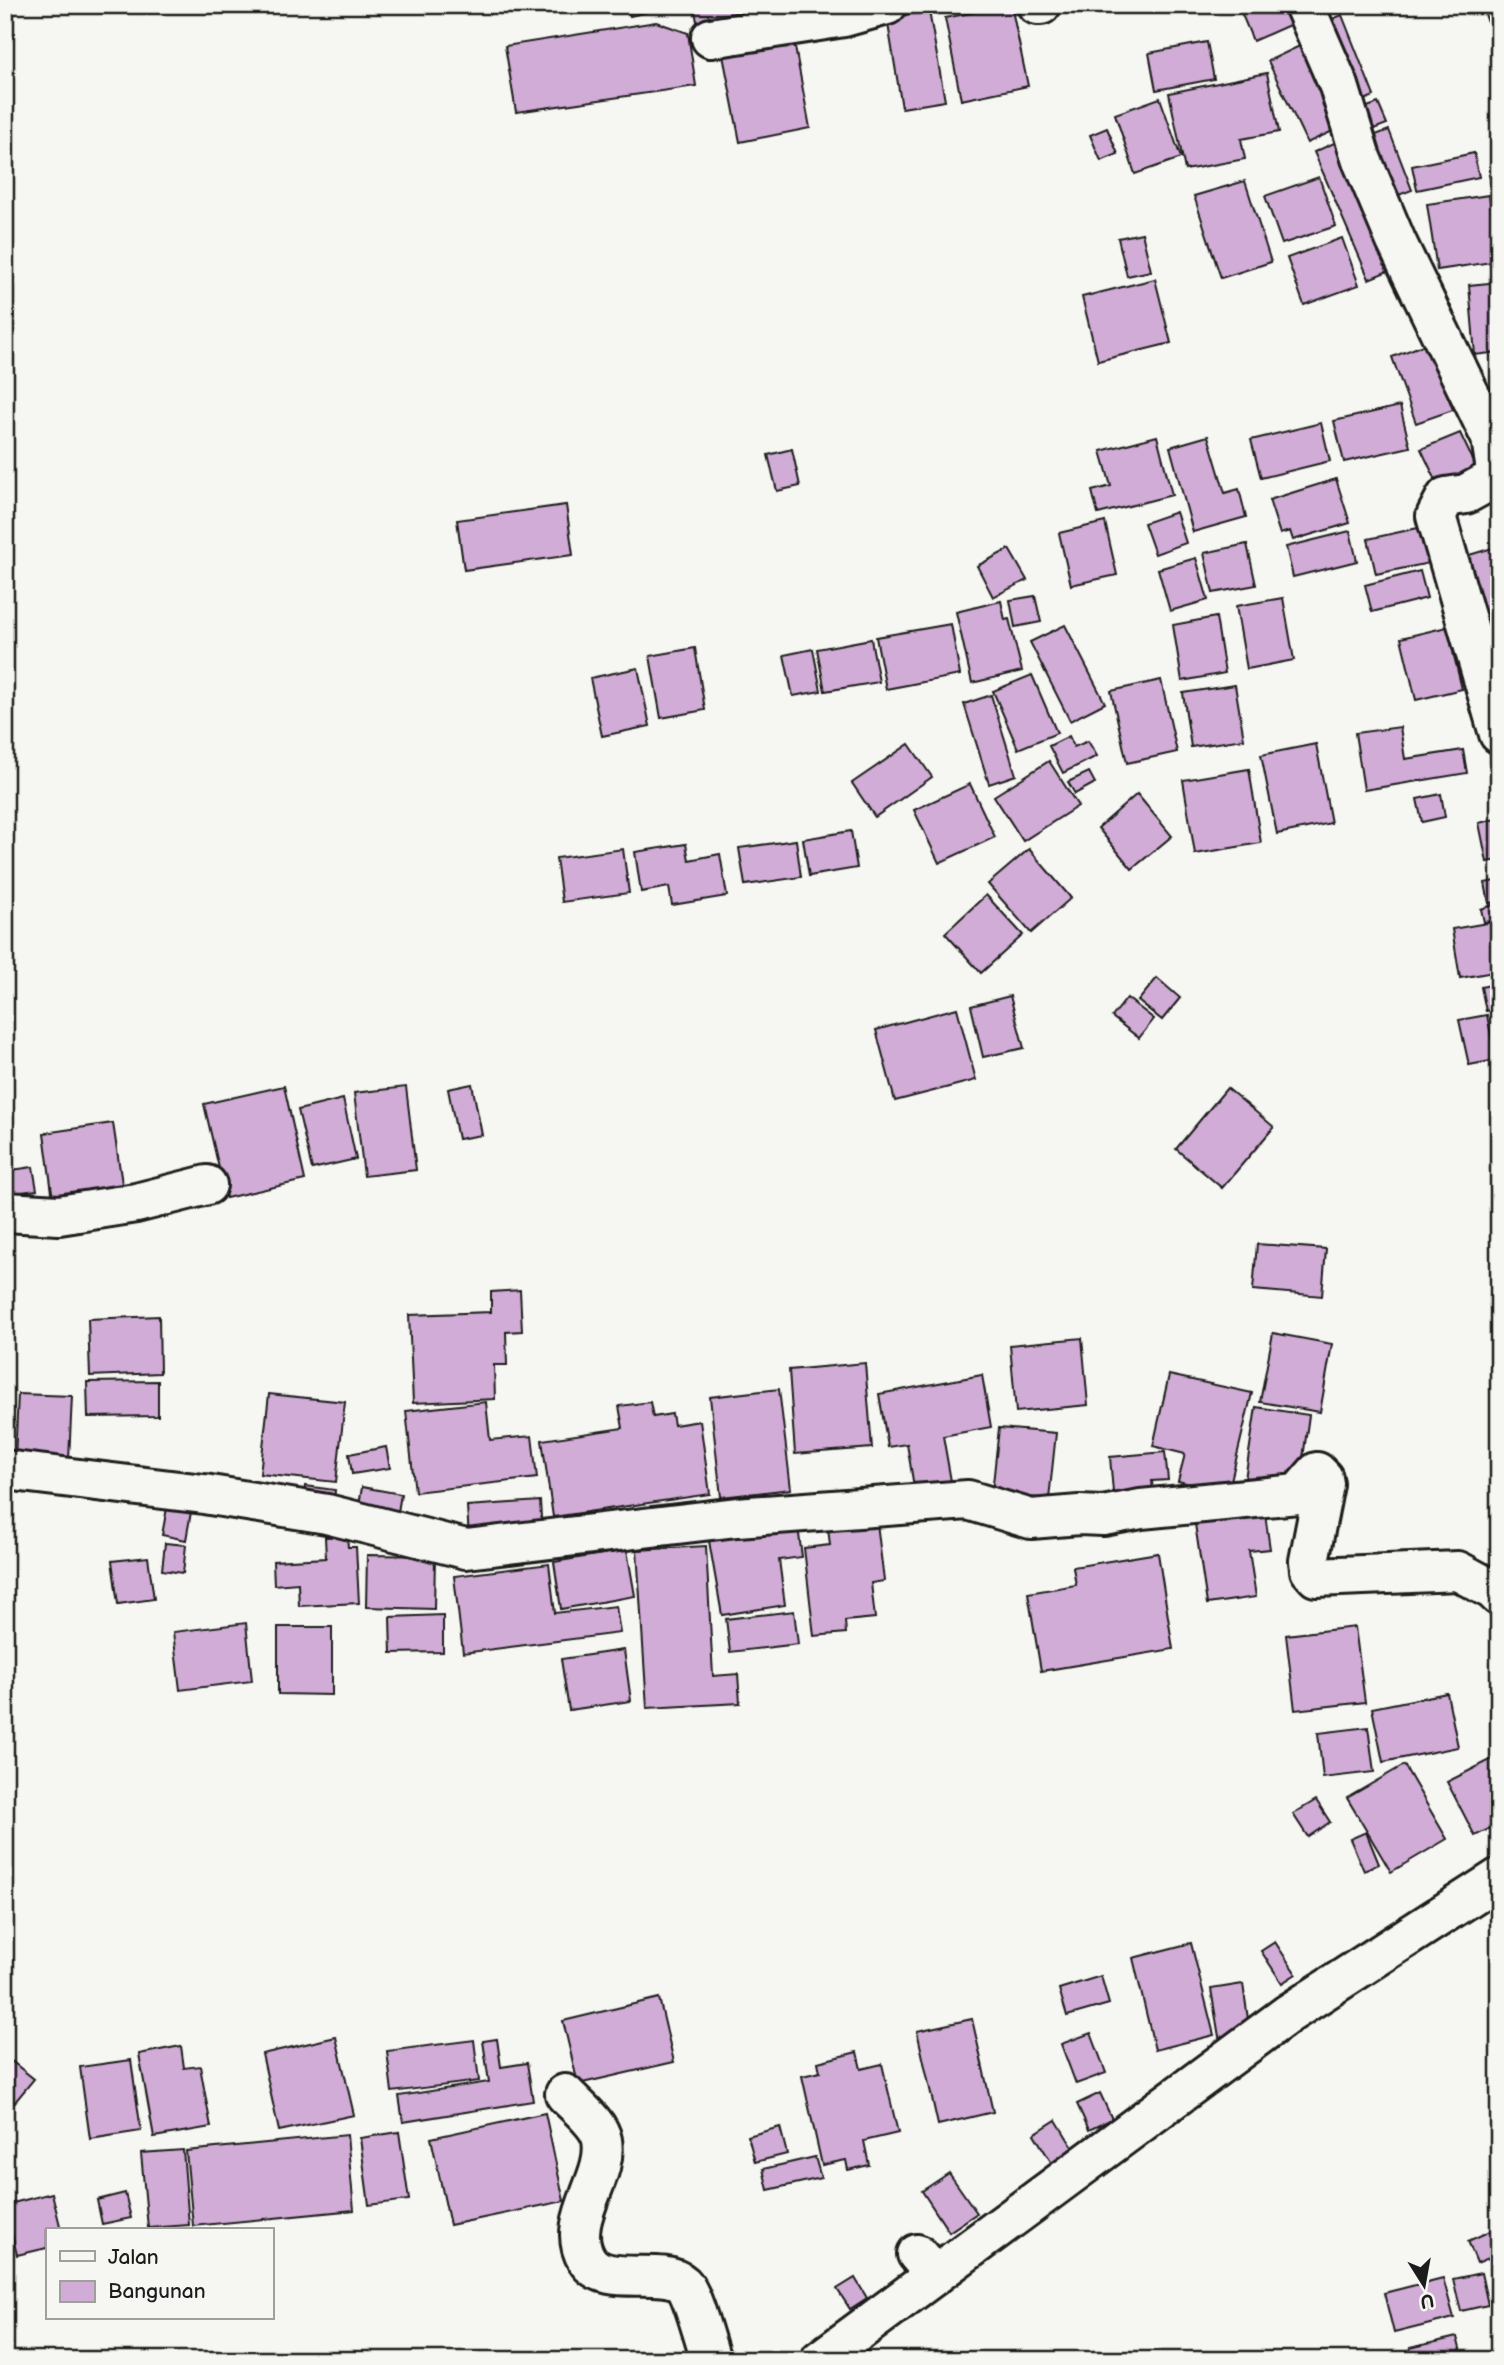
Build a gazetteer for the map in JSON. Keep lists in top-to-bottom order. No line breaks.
{"legend":["Jalan","Bangunan"],"north":"bottom"}
